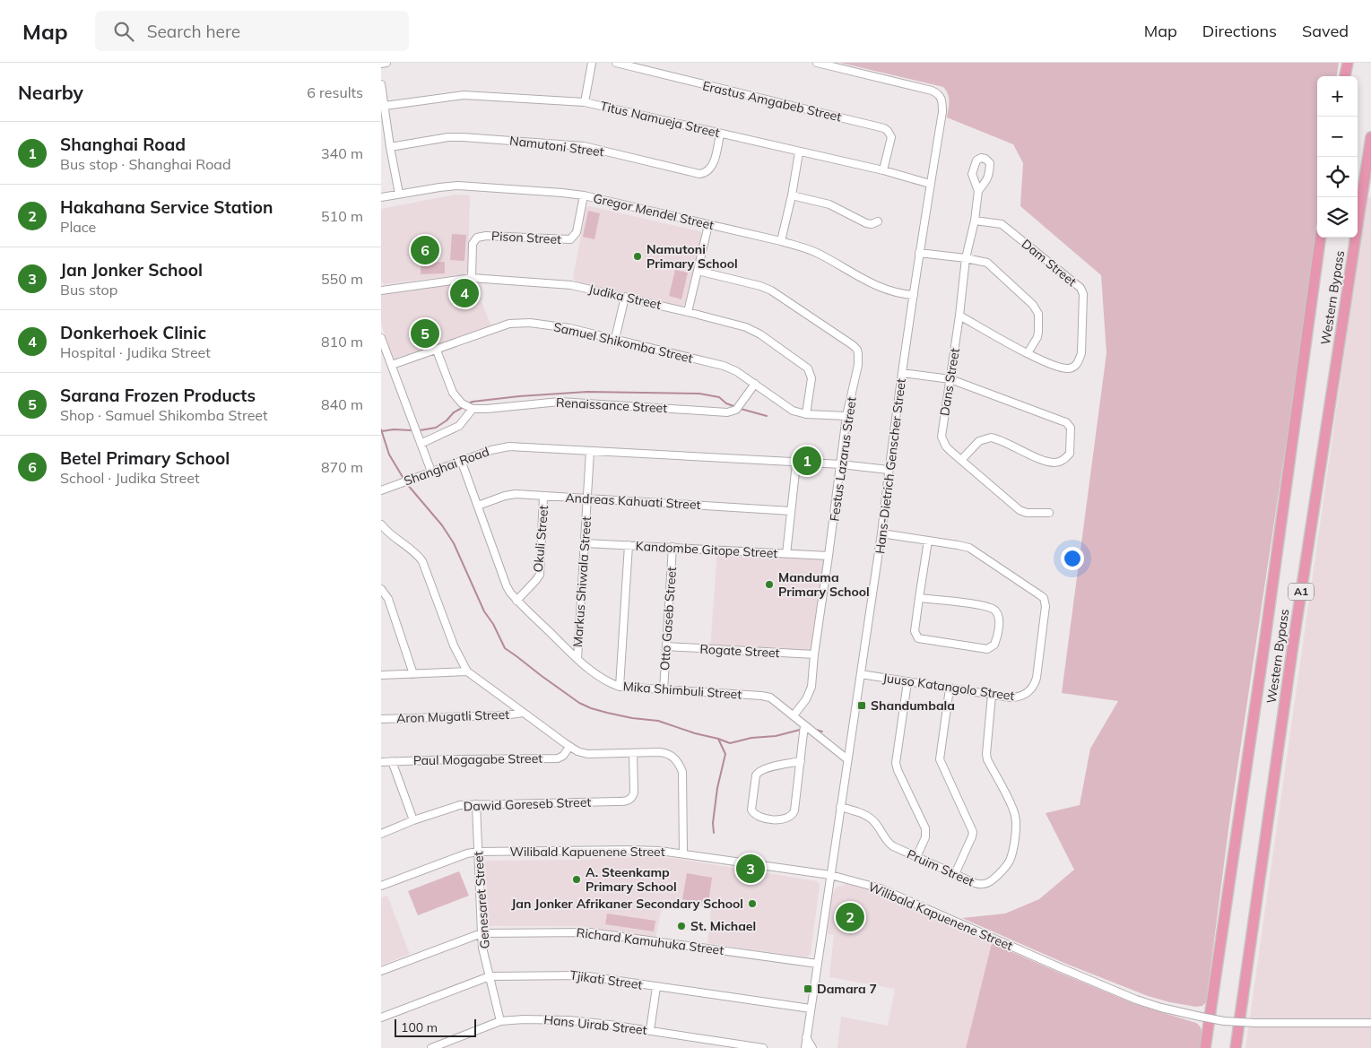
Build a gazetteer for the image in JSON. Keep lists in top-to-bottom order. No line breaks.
{"streets":{"highway":["Western Bypass","A1"],"street":["Erastus Amgabeb Street","Titus Namueja Street","Namutoni Street","Gregor Mendel Street","Pison Street","Dam Street","Judika Street","Samuel Shikomba Street","Dans Street","Renaissance Street","Festus Lazarus Street","Shanghai Road","Hans-Dietrich Genscher Street","Andreas Kahuati Street","Okuli Street","Kandombe Gitope Street","Markus Shiwala Street","Otto Gaseb Street","Rogate Street","Juuso Katangolo Street","Mika Shimbuli Street","Aron Mugatli Street","Paul Mogagabe Street","Dawid Goreseb Street","Wilibald Kapuenene Street","Pruim Street","Genesaret Street","Richard Kamuhuka Street","Tjikati Street","Hans Uirab Street"]},"crossings":[["Erastus Amgabeb Street","Titus Namueja Street"],["Titus Namueja Street","Namutoni Street"],["Titus Namueja Street","Hans-Dietrich Genscher Street"],["Gregor Mendel Street","Pison Street"],["Gregor Mendel Street","Hans-Dietrich Genscher Street"],["Pison Street","Judika Street"],["Dam Street","Dans Street"],["Judika Street","Samuel Shikomba Street"],["Samuel Shikomba Street","Renaissance Street"],["Samuel Shikomba Street","Festus Lazarus Street"],["Festus Lazarus Street","Shanghai Road"],["Festus Lazarus Street","Kandombe Gitope Street"],["Festus Lazarus Street","Rogate Street"],["Festus Lazarus Street","Mika Shimbuli Street"],["Shanghai Road","Hans-Dietrich Genscher Street"],["Shanghai Road","Markus Shiwala Street"],["Shanghai Road","Mika Shimbuli Street"],["Hans-Dietrich Genscher Street","Juuso Katangolo Street"],["Hans-Dietrich Genscher Street","Mika Shimbuli Street"],["Hans-Dietrich Genscher Street","Wilibald Kapuenene Street"],["Hans-Dietrich Genscher Street","Pruim Street"],["Hans-Dietrich Genscher Street","Richard Kamuhuka Street"],["Hans-Dietrich Genscher Street","Tjikati Street"],["Andreas Kahuati Street","Okuli Street"],["Andreas Kahuati Street","Markus Shiwala Street"],["Andreas Kahuati Street","Mika Shimbuli Street"],["Okuli Street","Mika Shimbuli Street"],["Kandombe Gitope Street","Markus Shiwala Street"],["Kandombe Gitope Street","Otto Gaseb Street"],["Markus Shiwala Street","Mika Shimbuli Street"],["Otto Gaseb Street","Rogate Street"],["Otto Gaseb Street","Mika Shimbuli Street"],["Juuso Katangolo Street","Pruim Street"],["Dawid Goreseb Street","Genesaret Street"],["Wilibald Kapuenene Street","Genesaret Street"],["Genesaret Street","Richard Kamuhuka Street"],["Genesaret Street","Tjikati Street"],["Genesaret Street","Hans Uirab Street"]],"places":{"other":["Namutoni Primary School","Manduma Primary School","A. Steenkamp Primary School","Jan Jonker Afrikaner Secondary School","St. Michael"],"transit":["Shandumbala","Damara 7"]},"scale_bar":"100 m","page":{"header":"Map","search":"Search here","nav":["Map","Directions","Saved"],"heading":["Nearby","6 results"],"map_buttons":["+","−"],"list":[{"mark":"1","name":"Shanghai Road","note":"Bus stop · Shanghai Road","value":"340 m"},{"mark":"2","name":"Hakahana Service Station","note":"Place","value":"510 m"},{"mark":"3","name":"Jan Jonker School","note":"Bus stop","value":"550 m"},{"mark":"4","name":"Donkerhoek Clinic","note":"Hospital · Judika Street","value":"810 m"},{"mark":"5","name":"Sarana Frozen Products","note":"Shop · Samuel Shikomba Street","value":"840 m"},{"mark":"6","name":"Betel Primary School","note":"School · Judika Street","value":"870 m"}],"pins":["6","4","5","1","3","2"],"scale":"100 m"}}
